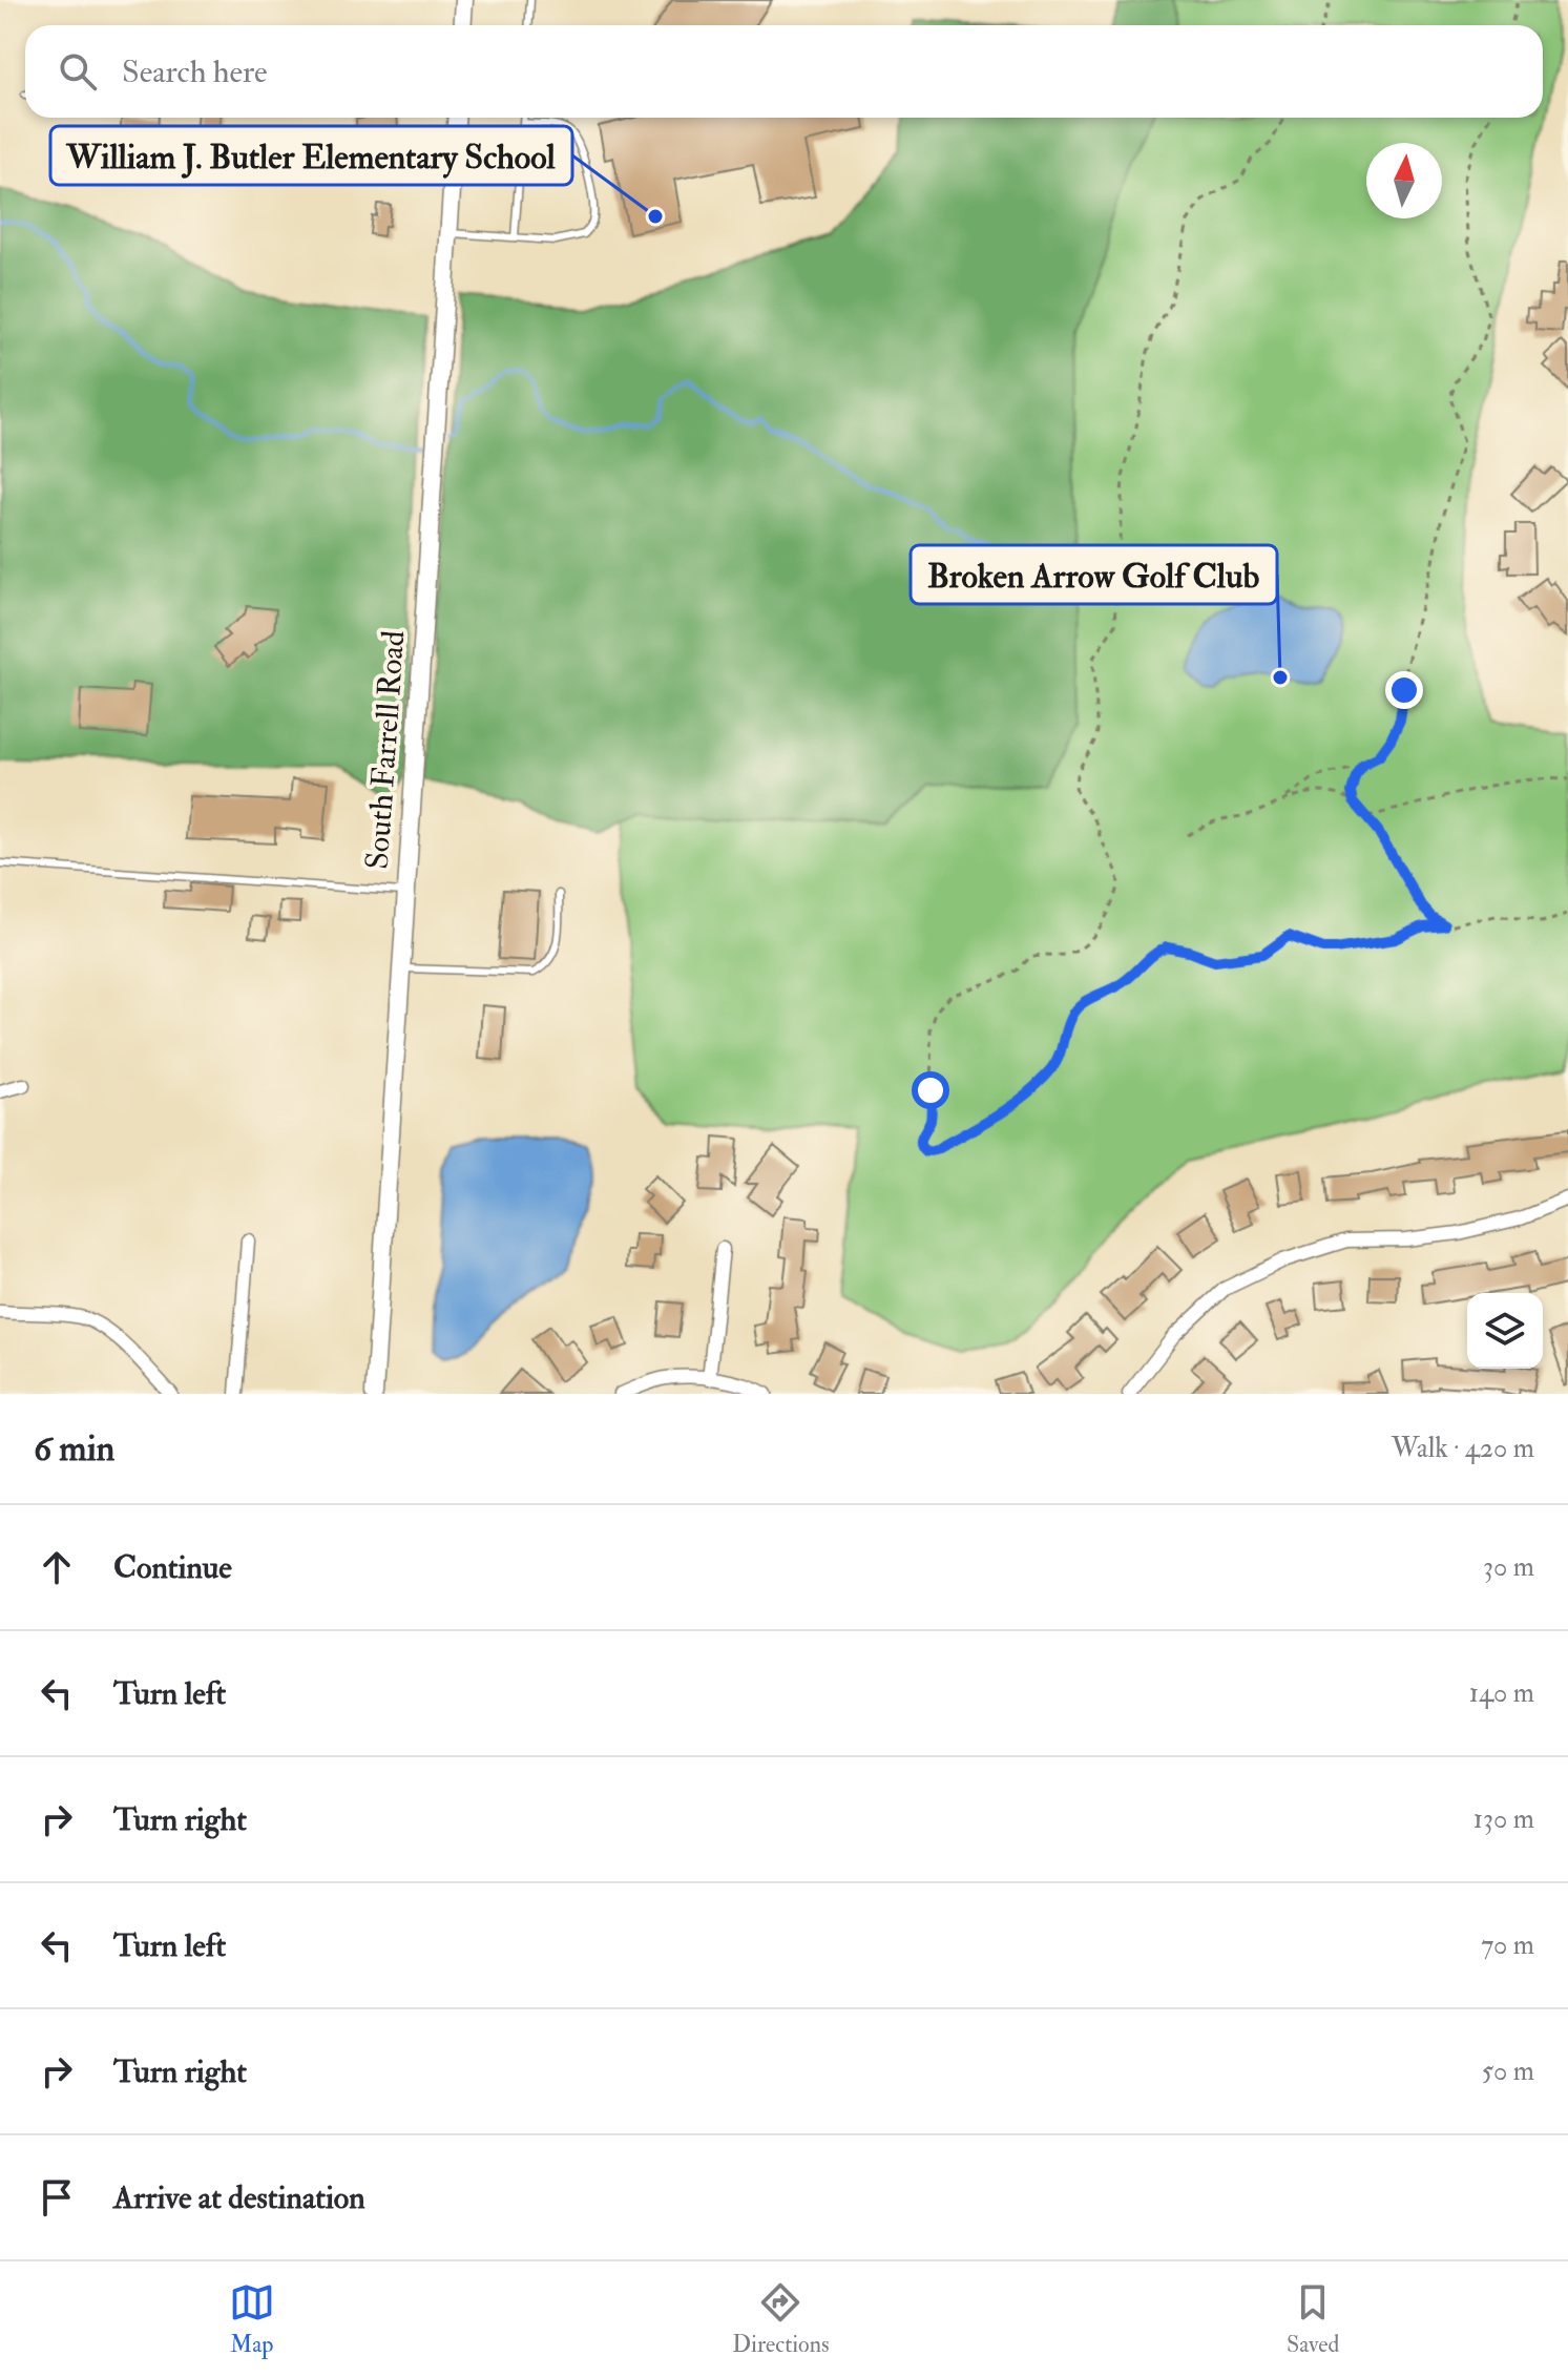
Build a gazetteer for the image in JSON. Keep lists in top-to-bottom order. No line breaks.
{"streets":{"street":["South Farrell Road"]},"places":["William J. Butler Elementary School","Broken Arrow Golf Club"],"north":"top","page":{"search":"Search here","heading":["6 min","Walk · 420 m"],"list":[["Continue","30 m"],["Turn left","140 m"],["Turn right","130 m"],["Turn left","70 m"],["Turn right","50 m"],"Arrive at destination"],"nav":["Map","Directions","Saved"]}}
